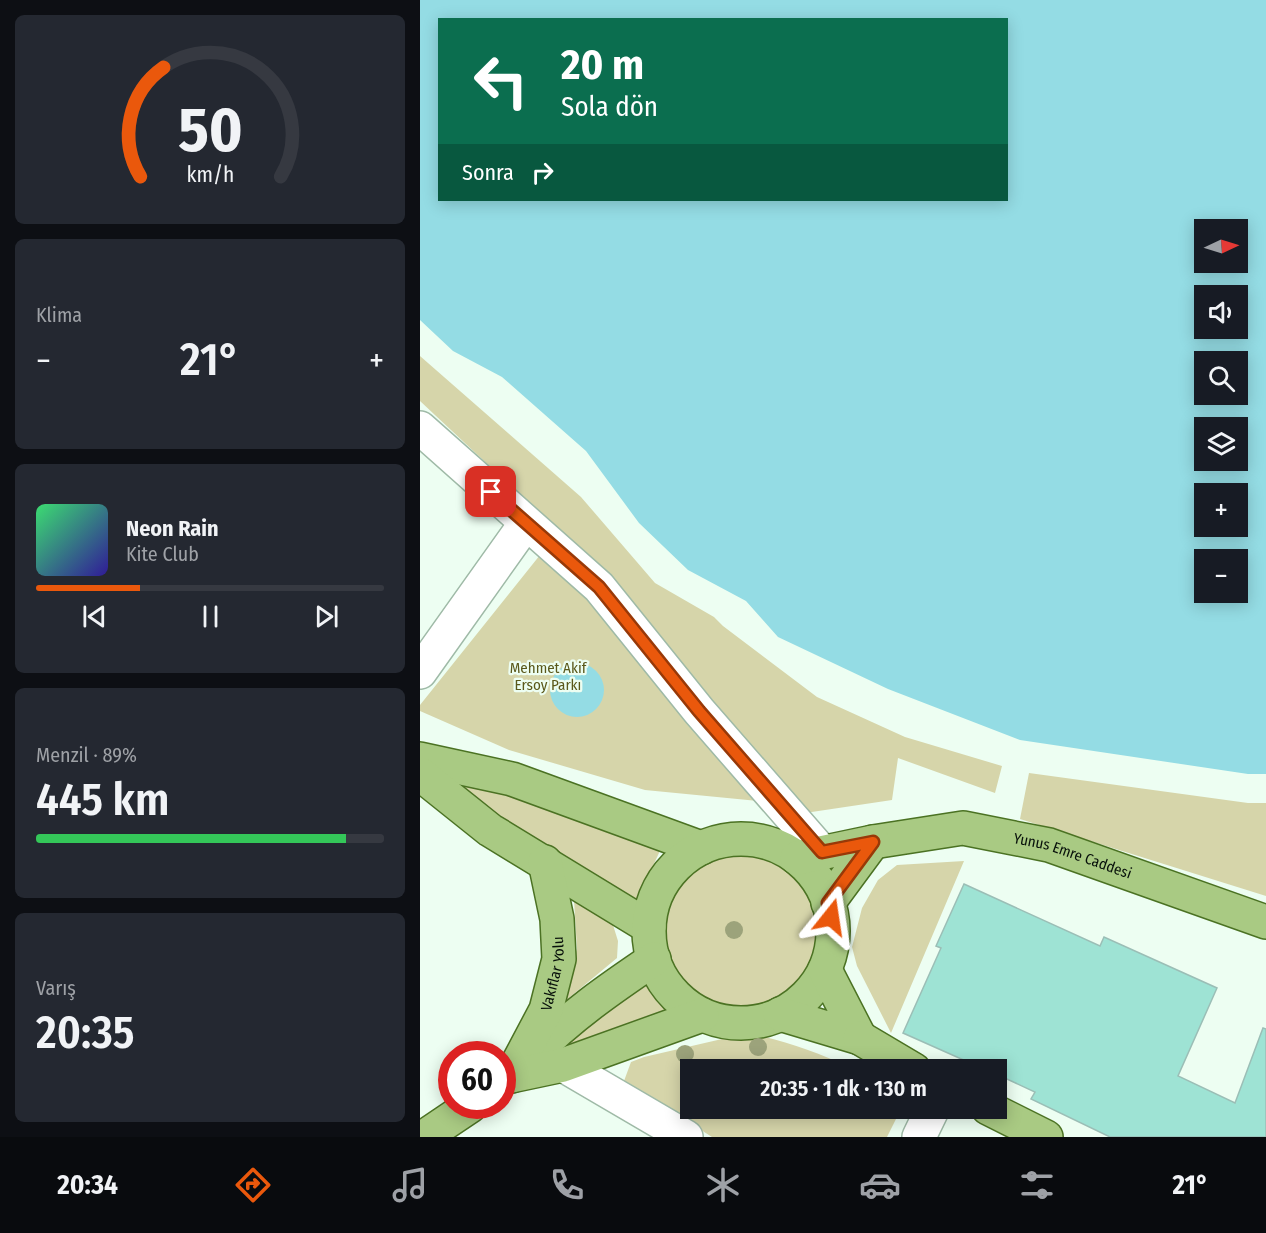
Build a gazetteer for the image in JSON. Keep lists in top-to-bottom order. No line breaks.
{"streets":{"main road":["Yunus Emre Caddesi","Vakıflar Yolu"]},"crossings":[["Yunus Emre Caddesi","Vakıflar Yolu"]],"parks":["Mehmet Akif Ersoy Parkı"],"north":"right","page":{"turn":["20 m","Sola dön"],"then":"Sonra","map_buttons":["+","−"],"tile":["Klima",["Menzil · 89%","445 km"],["Varış","20:35"]],"heat":["−","21°","+"],"song":["Neon Rain","Kite Club"],"limit":"60","trip":"20:35 · 1 dk · 130 m","tabs":["20:34","21°"],"gauge":["50","km/h"]}}
